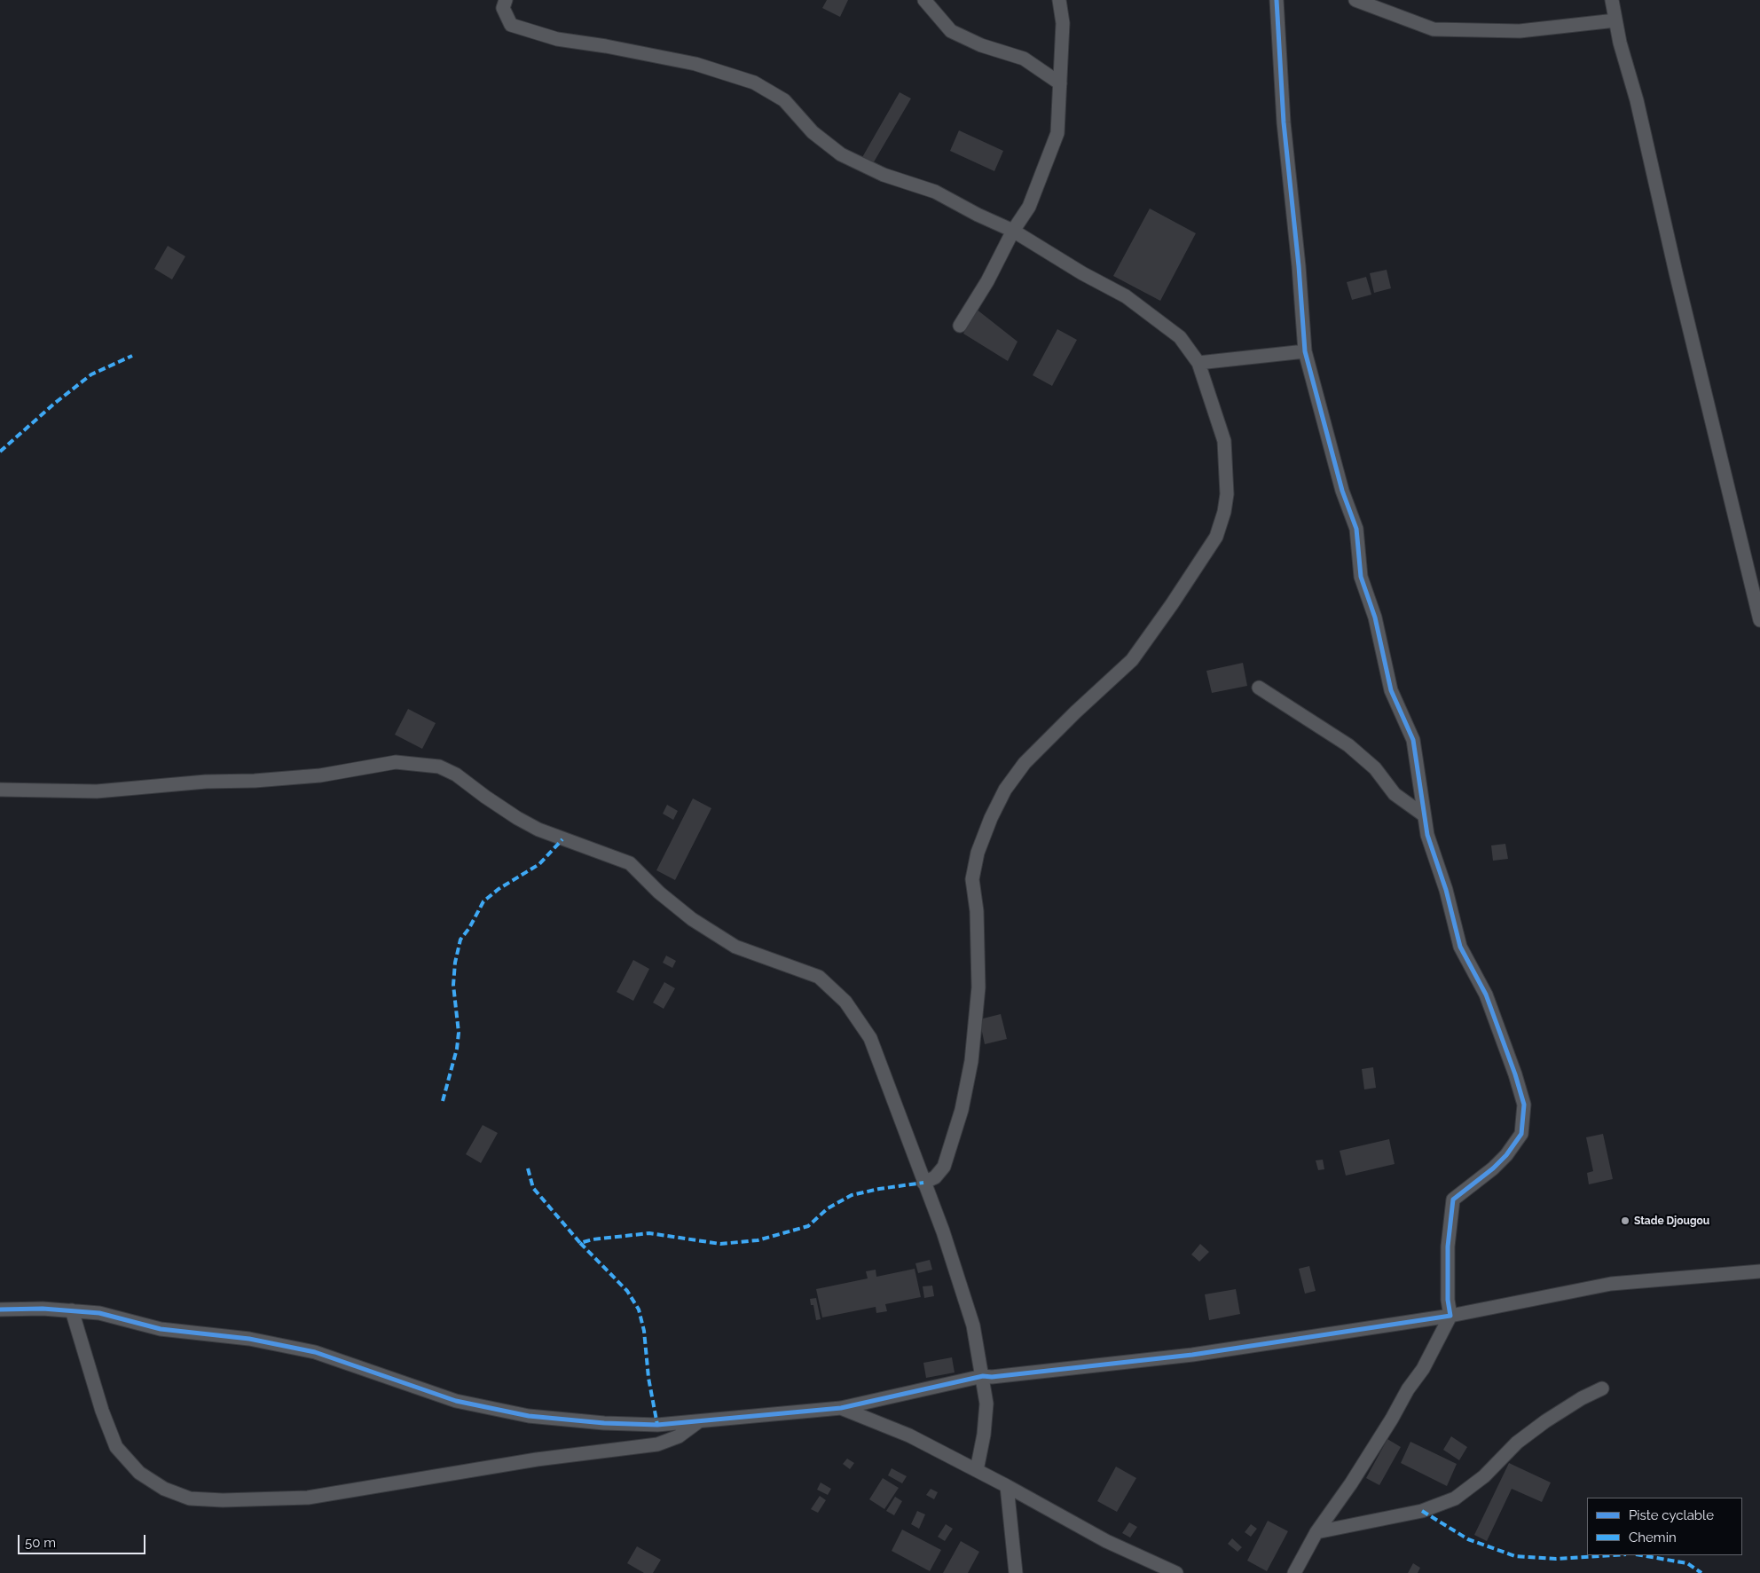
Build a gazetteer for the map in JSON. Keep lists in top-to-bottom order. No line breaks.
{"places":["Stade Djougou"],"legend":["Piste cyclable","Chemin"],"scale_bar":"50 m"}
